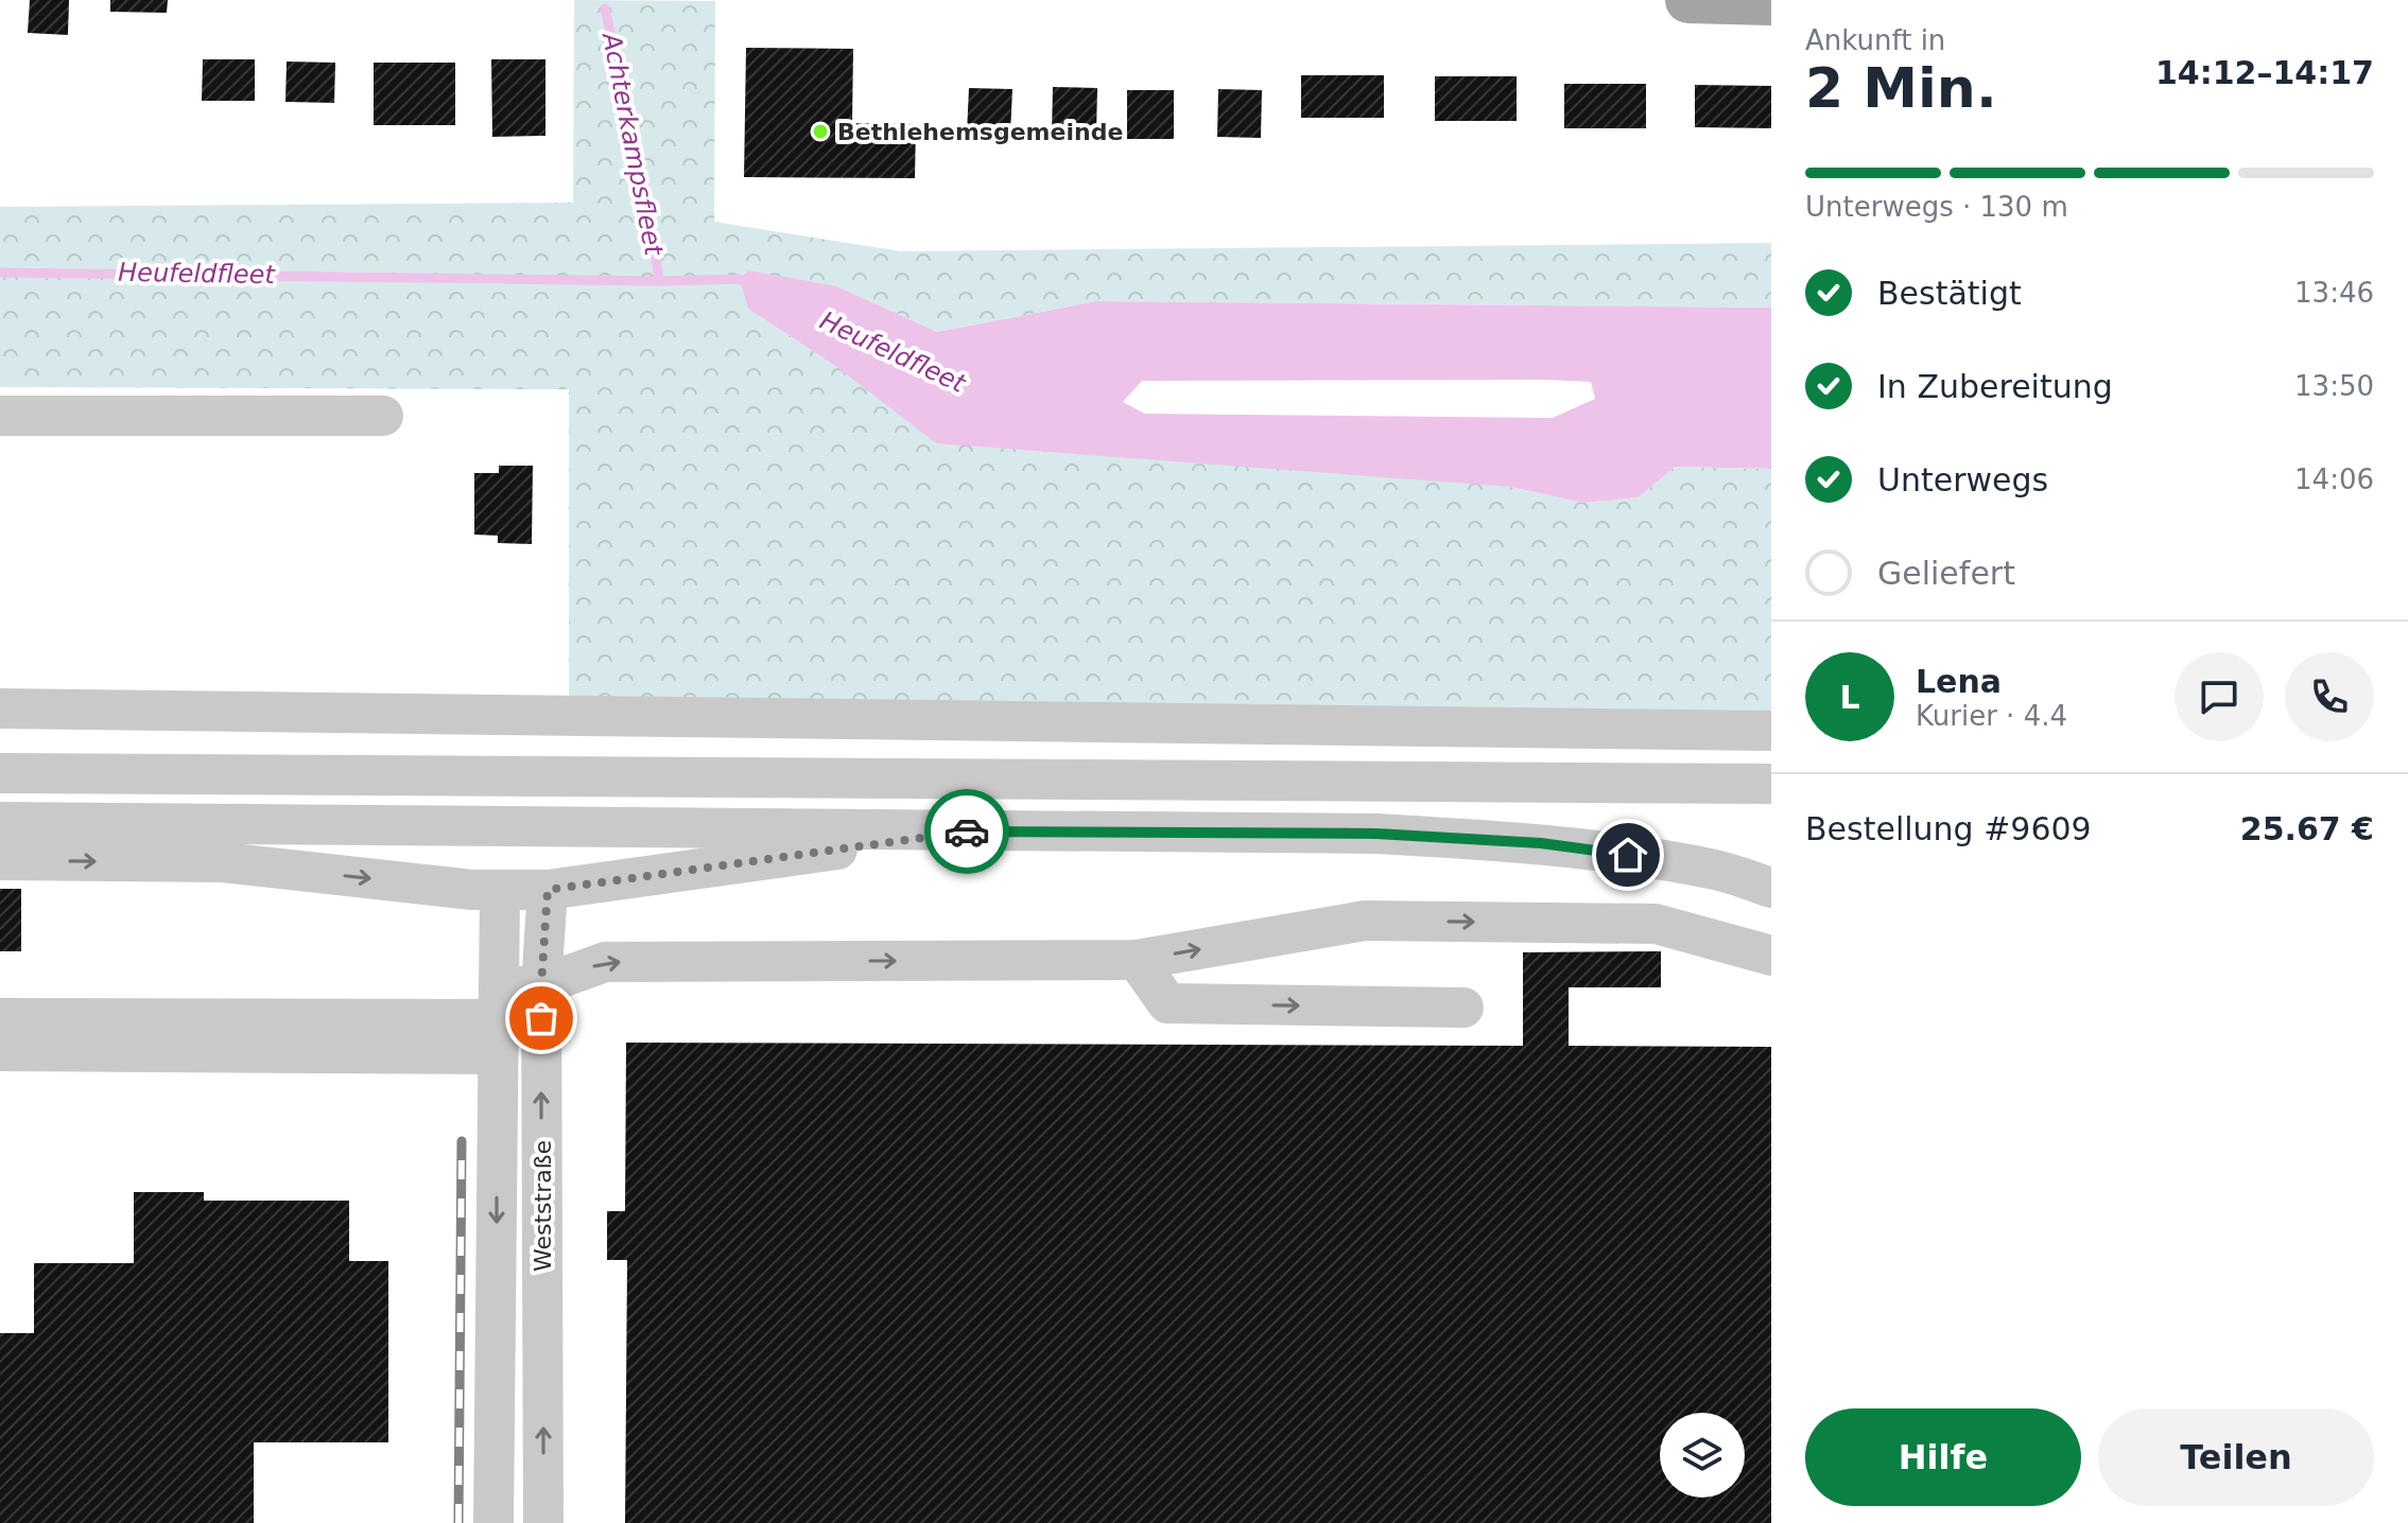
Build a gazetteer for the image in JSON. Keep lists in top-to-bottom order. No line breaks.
{"streets":{"lane":["Weststraße"]},"water":["Achterkampsfleet","Heufeldfleet"],"places":["Bethlehemsgemeinde"],"page":{"heading":["2 Min.","Ankunft in","14:12–14:17"],"panel":["Lena","Kurier · 4.4","Bestellung #9609","25.67 €"],"bar":"Unterwegs · 130 m","list":[["Bestätigt","13:46"],["In Zubereitung","13:50"],["Unterwegs","14:06"],"Geliefert"],"round":"L","buttons":["Hilfe","Teilen"]}}
